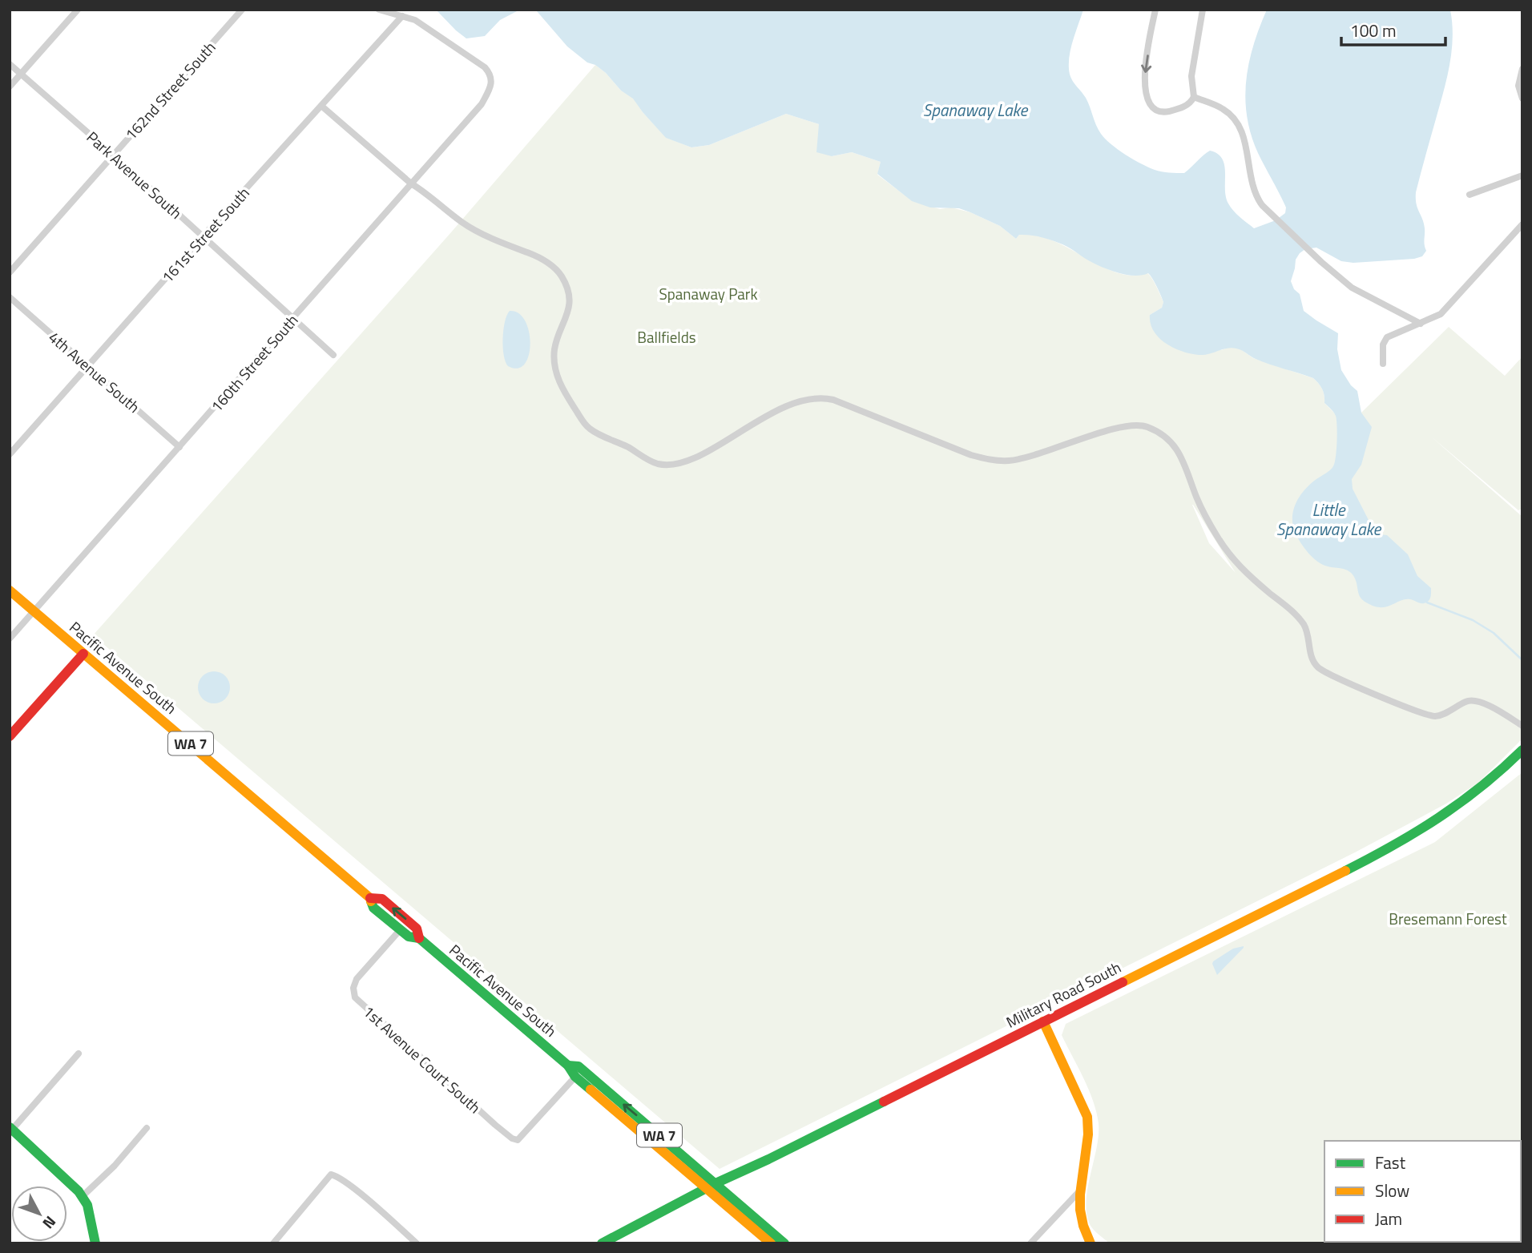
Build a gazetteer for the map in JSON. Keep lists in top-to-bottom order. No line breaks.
{"streets":{"main road":["Pacific Avenue South","WA 7","Military Road South"],"street":["162nd Street South","Park Avenue South","161st Street South","160th Street South","4th Avenue South","1st Avenue Court South"]},"crossings":[["162nd Street South","Park Avenue South"],["Park Avenue South","161st Street South"],["Park Avenue South","160th Street South"],["161st Street South","160th Street South"],["161st Street South","4th Avenue South"],["160th Street South","4th Avenue South"],["160th Street South","Pacific Avenue South"],["Pacific Avenue South","Military Road South"],["Pacific Avenue South","1st Avenue Court South"]],"water":["Spanaway Lake","Little Spanaway Lake"],"parks":["Spanaway Park","Ballfields","Bresemann Forest"],"legend":["Fast","Slow","Jam"],"scale_bar":"100 m","north":"bottom right"}
